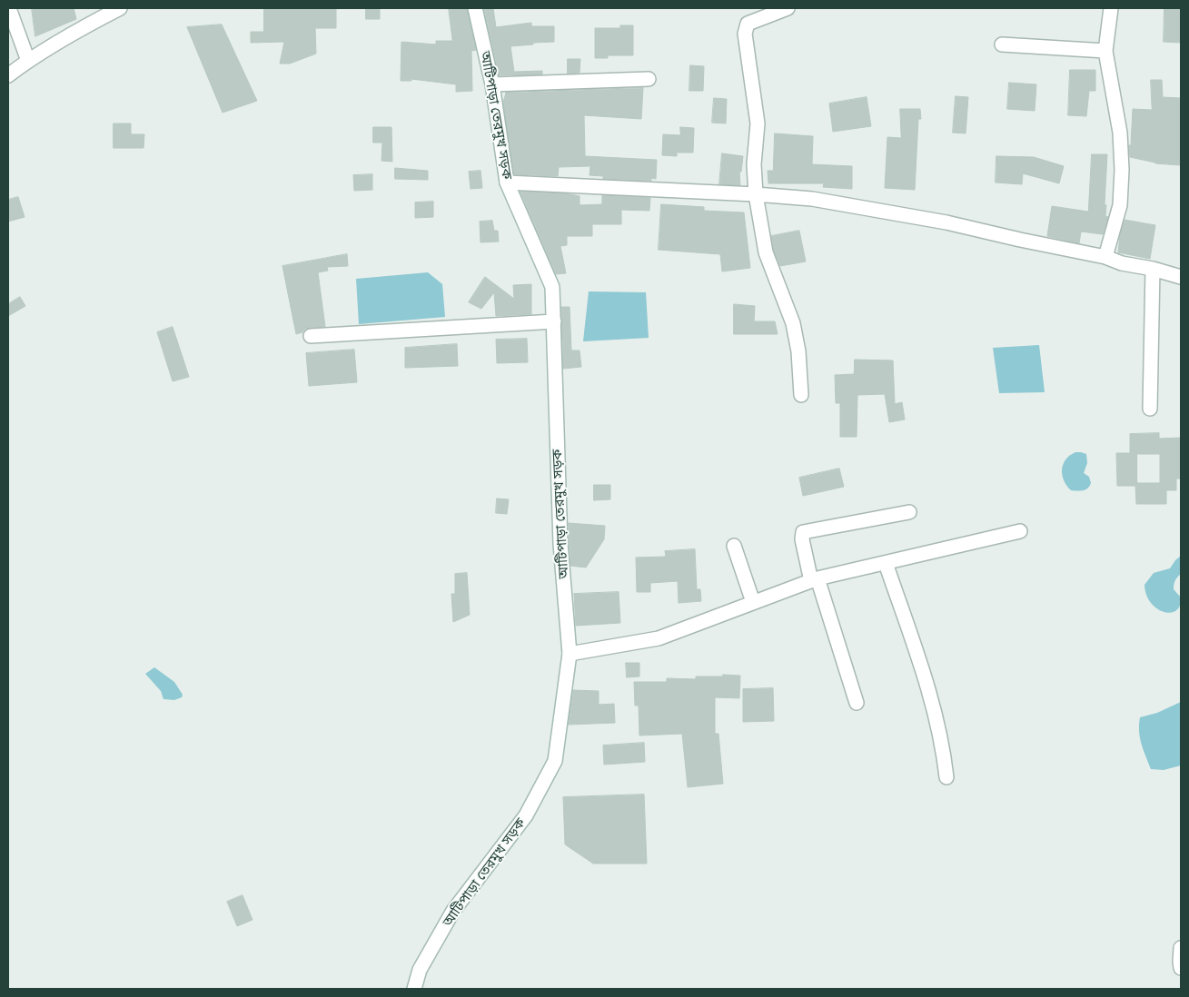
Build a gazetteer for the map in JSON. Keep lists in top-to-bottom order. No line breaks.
{"streets":{"street":["আটিপাড়া তেরমুখ সড়ক"]}}
